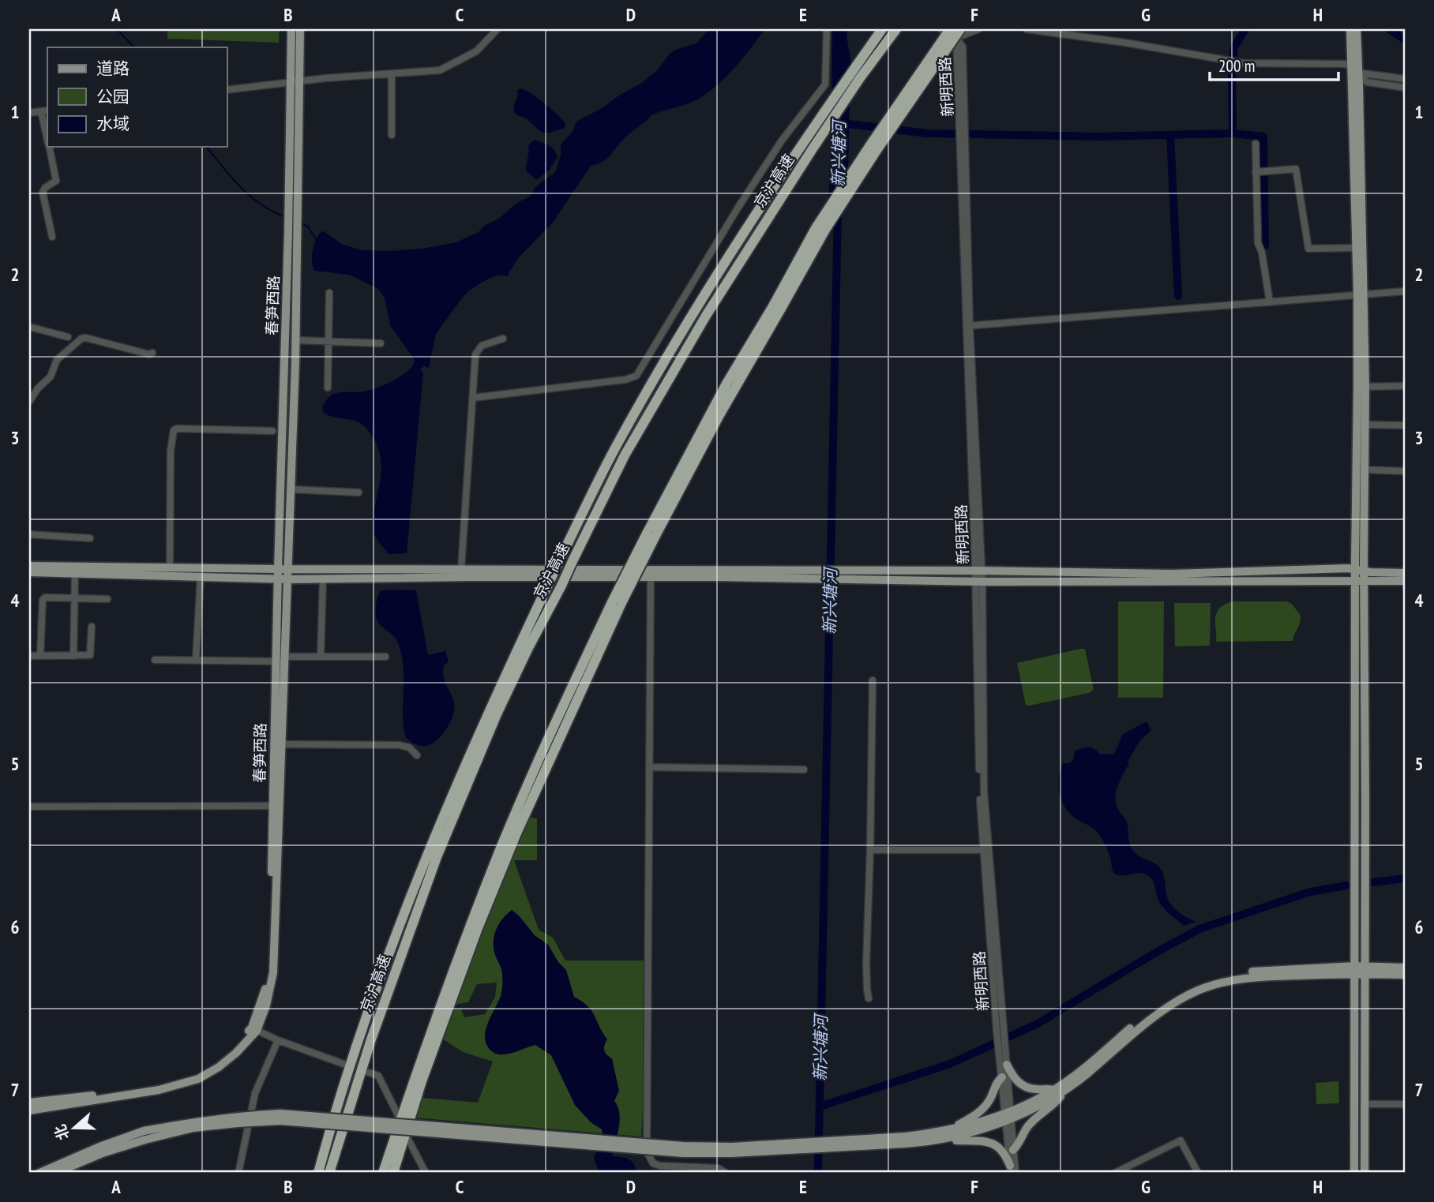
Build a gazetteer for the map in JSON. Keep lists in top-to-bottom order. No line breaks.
{"streets":{"highway":["京沪高速"],"main road":["春笋西路"],"street":["新明西路"]},"water":["新兴塘河"],"legend":["道路","公园","水域"],"scale_bar":"200 m","north":"left","grid":{"columns":["A","B","C","D","E","F","G","H"],"rows":["1","2","3","4","5","6","7"]}}
